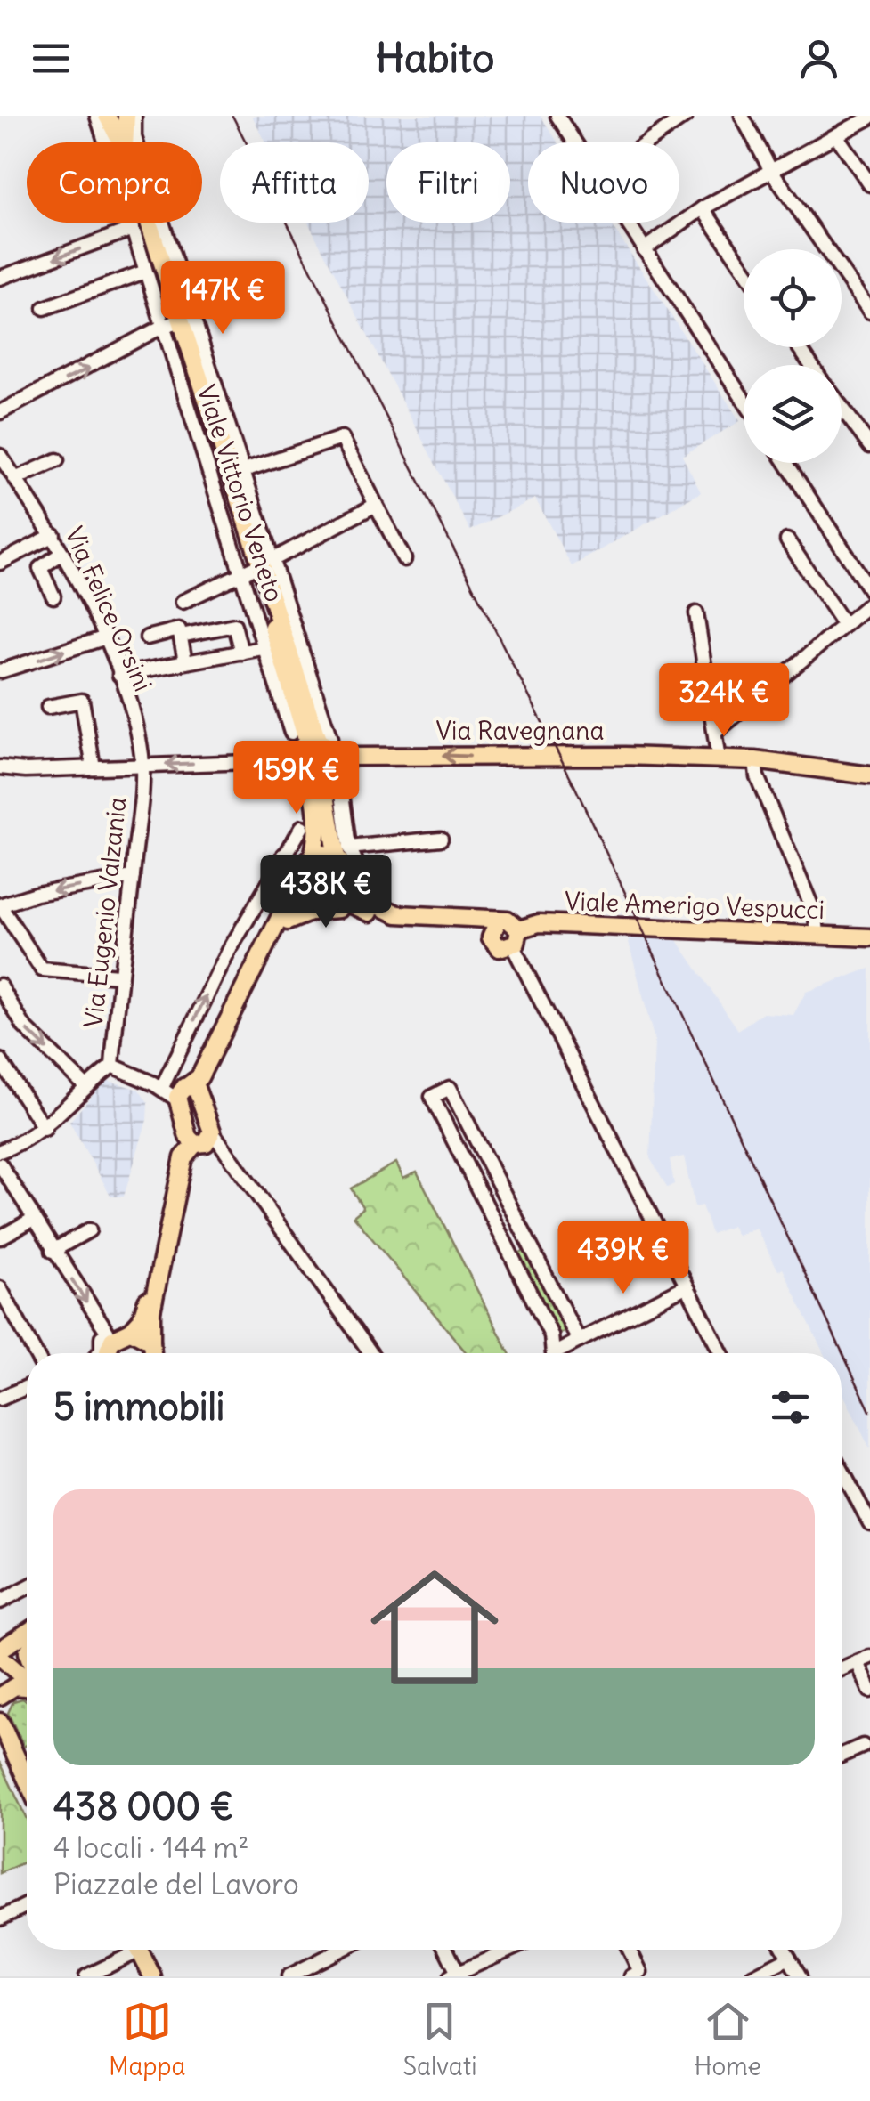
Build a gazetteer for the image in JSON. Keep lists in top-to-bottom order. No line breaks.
{"streets":{"main road":["Viale Vittorio Veneto","Via Ravegnana","Viale Amerigo Vespucci"],"street":["Via Felice Orsini","Via Eugenio Valzania"]},"crossings":[["Viale Vittorio Veneto","Via Ravegnana"],["Via Felice Orsini","Via Eugenio Valzania"]],"one_way":["Via Ravegnana"],"page":{"header":"Habito","chip":["Compra","Affitta","Filtri","Nuovo"],"price":["147K €","324K €","159K €","438K €","439K €"],"heading":"5 immobili","list":[{"name":"438 000 €","note":"4 locali · 144 m² · Piazzale del Lavoro"}],"tabs":["Mappa","Salvati","Home"]}}
